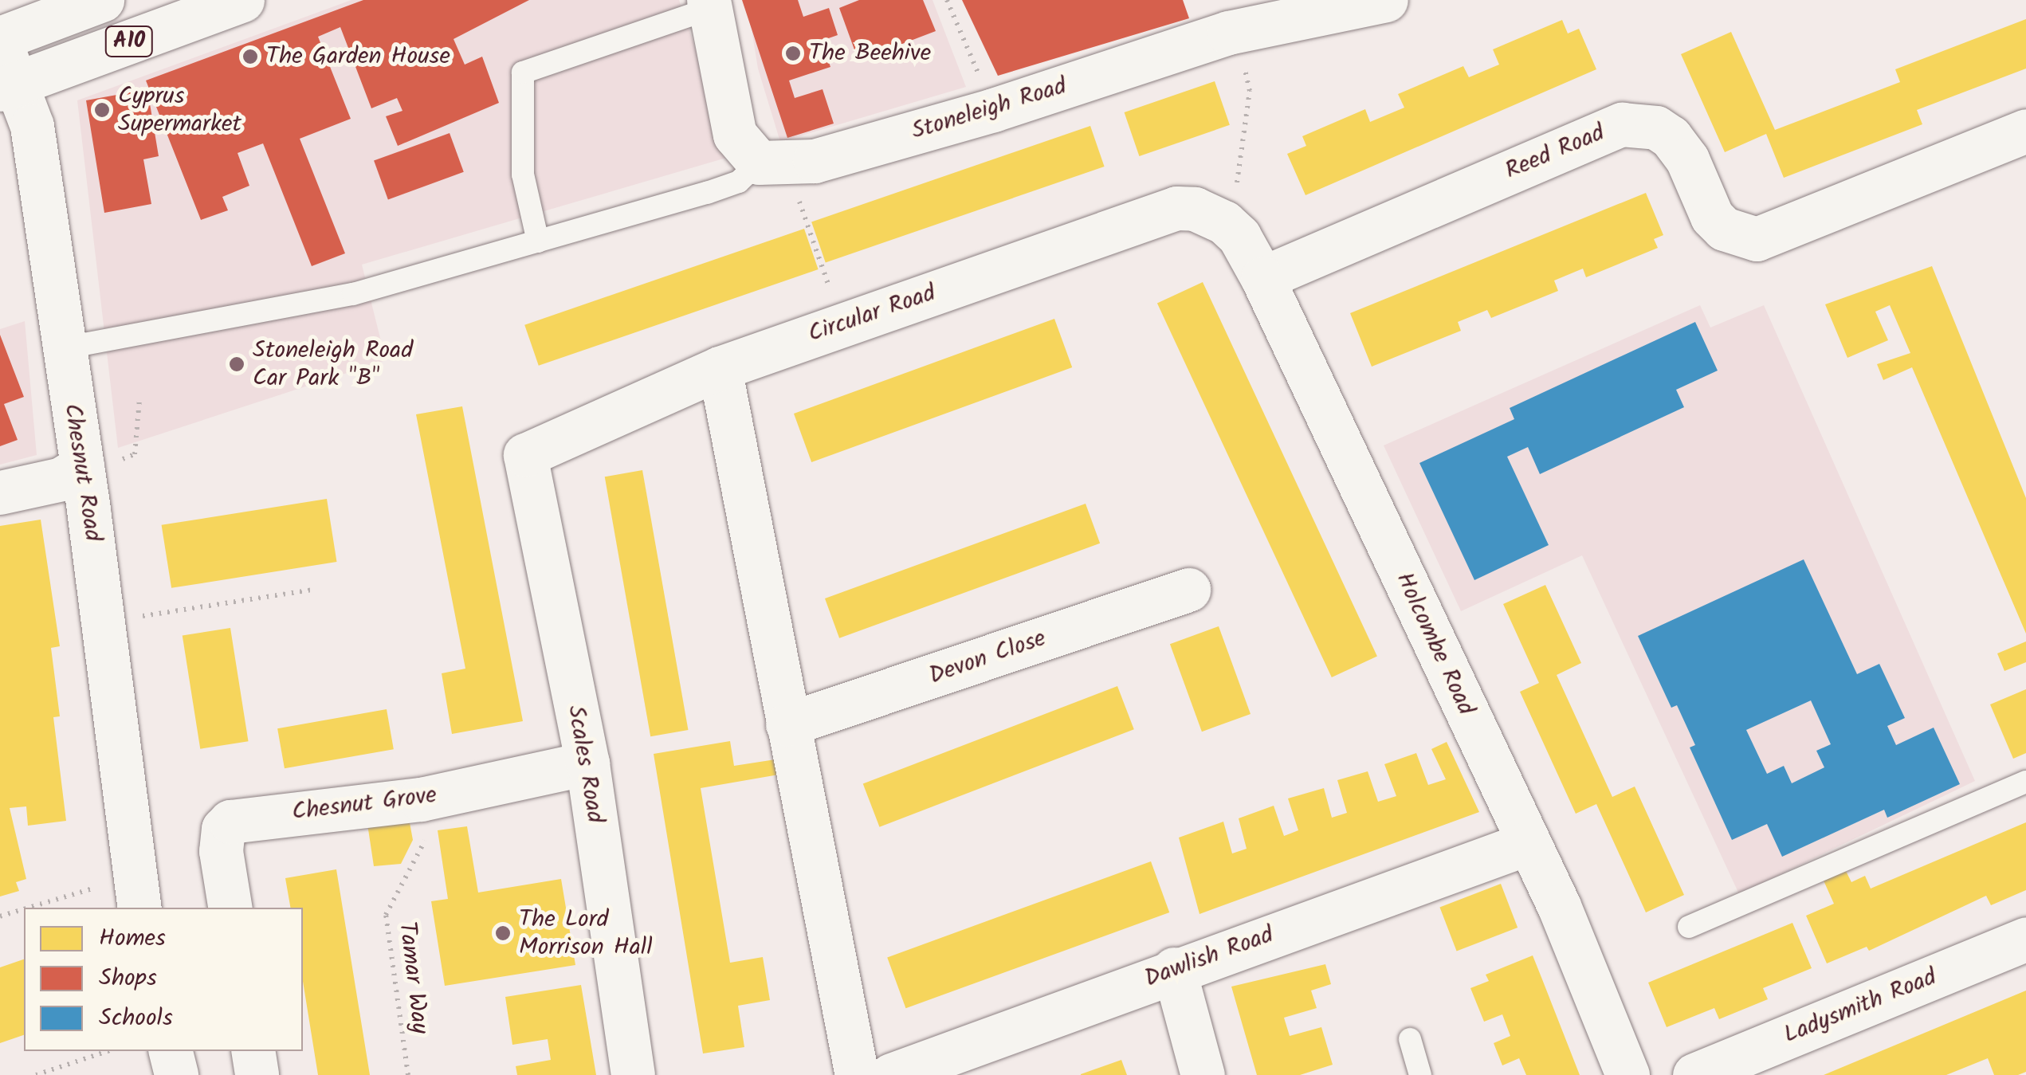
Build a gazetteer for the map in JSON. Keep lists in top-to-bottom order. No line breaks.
{"streets":{"main road":["A10","Stoneleigh Road","Reed Road","Circular Road","Chesnut Road","Holcombe Road","Devon Close","Scales Road","Chesnut Grove","Dawlish Road","Ladysmith Road"],"path":["Tamar Way"]},"crossings":[["A10","Chesnut Road"],["Reed Road","Holcombe Road"],["Circular Road","Holcombe Road"],["Circular Road","Scales Road"],["Holcombe Road","Dawlish Road"],["Scales Road","Chesnut Grove"],["Chesnut Grove","Tamar Way"]],"places":["The Beehive","The Garden House","Cyprus Supermarket","Stoneleigh Road Car Park \"B\"","The Lord Morrison Hall"],"legend":["Homes","Shops","Schools"]}
